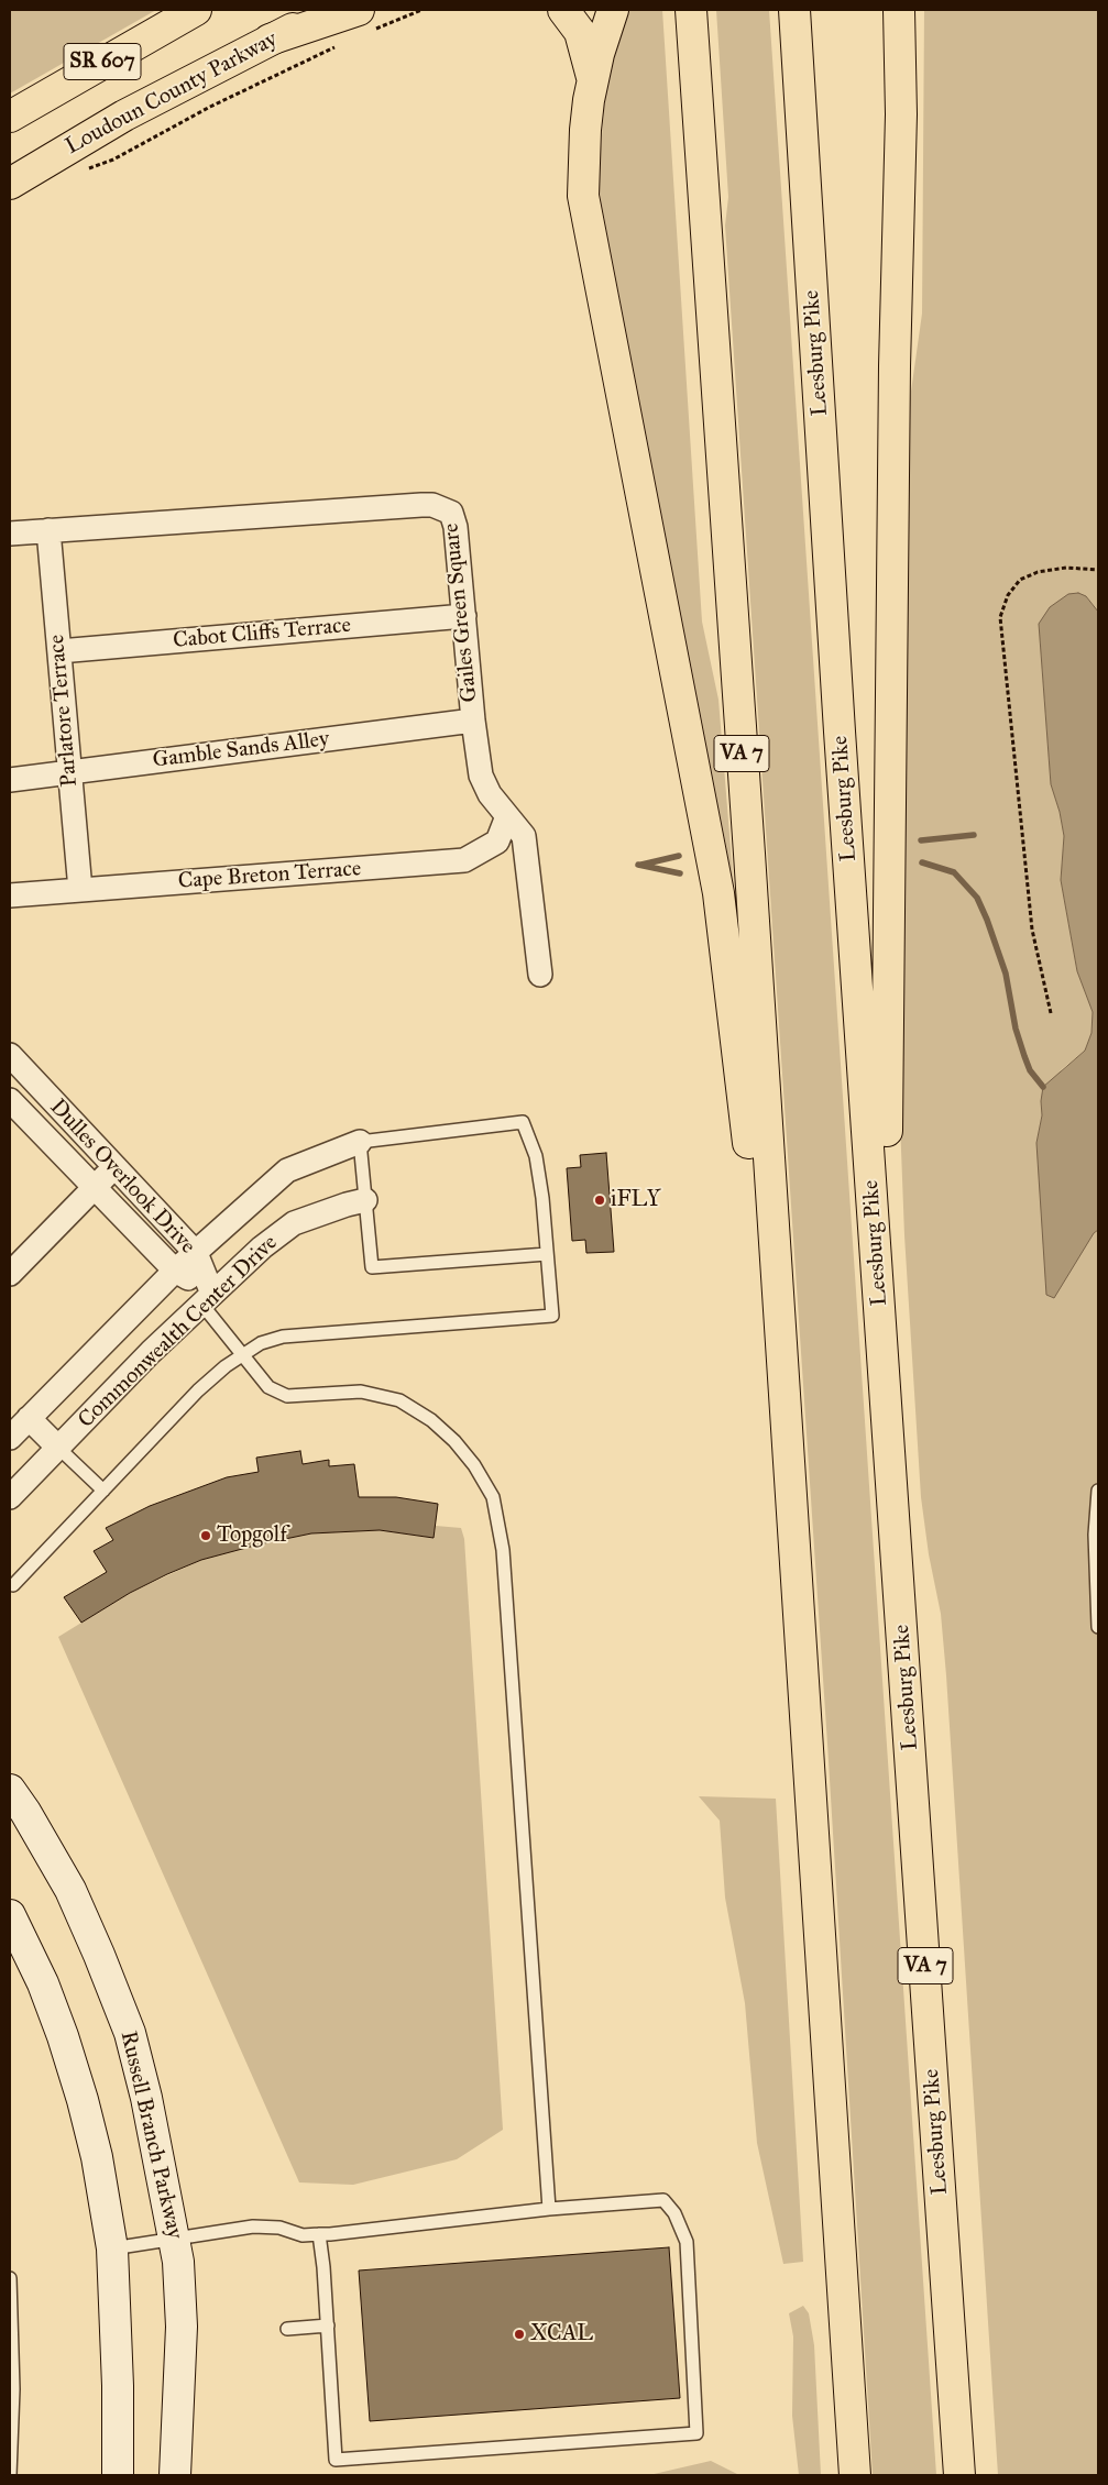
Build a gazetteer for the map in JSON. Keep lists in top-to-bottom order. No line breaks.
{"streets":{"main road":["SR 607","Loudoun County Parkway","Leesburg Pike","VA 7","Russell Branch Parkway"],"street":["Gailes Green Square","Cabot Cliffs Terrace","Parlatore Terrace","Gamble Sands Alley","Cape Breton Terrace","Dulles Overlook Drive","Commonwealth Center Drive"]},"crossings":[["Gailes Green Square","Cabot Cliffs Terrace"],["Gailes Green Square","Parlatore Terrace"],["Gailes Green Square","Gamble Sands Alley"],["Gailes Green Square","Cape Breton Terrace"],["Cabot Cliffs Terrace","Parlatore Terrace"],["Parlatore Terrace","Gamble Sands Alley"],["Parlatore Terrace","Cape Breton Terrace"],["Dulles Overlook Drive","Commonwealth Center Drive"]],"places":["iFLY","Topgolf","XCAL"]}
